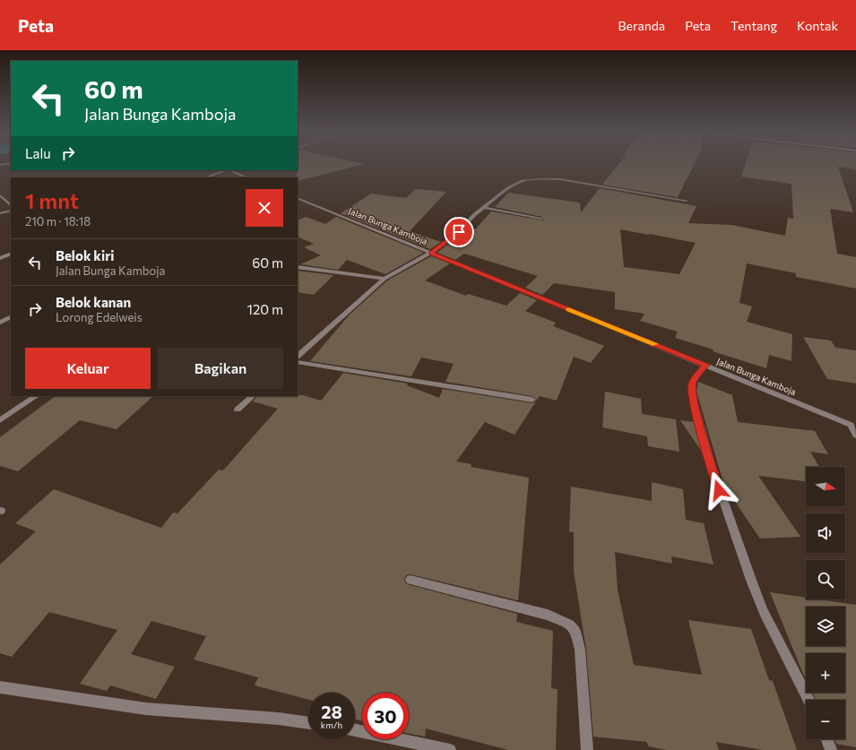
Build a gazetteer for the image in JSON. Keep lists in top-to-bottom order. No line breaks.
{"streets":{"street":["Jalan Bunga Kamboja"]},"north":"right","page":{"header":"Peta","nav":["Beranda","Peta","Tentang","Kontak"],"turn":["60 m","Jalan Bunga Kamboja"],"then":"Lalu","heading":["1 mnt","210 m · 18:18"],"list":[{"name":"Belok kiri","note":"Jalan Bunga Kamboja","value":"60 m"},{"name":"Belok kanan","note":"Lorong Edelweis","value":"120 m"}],"buttons":["Keluar","Bagikan"],"map_buttons":["+","−"],"speed":"28 km/h","limit":"30"}}
